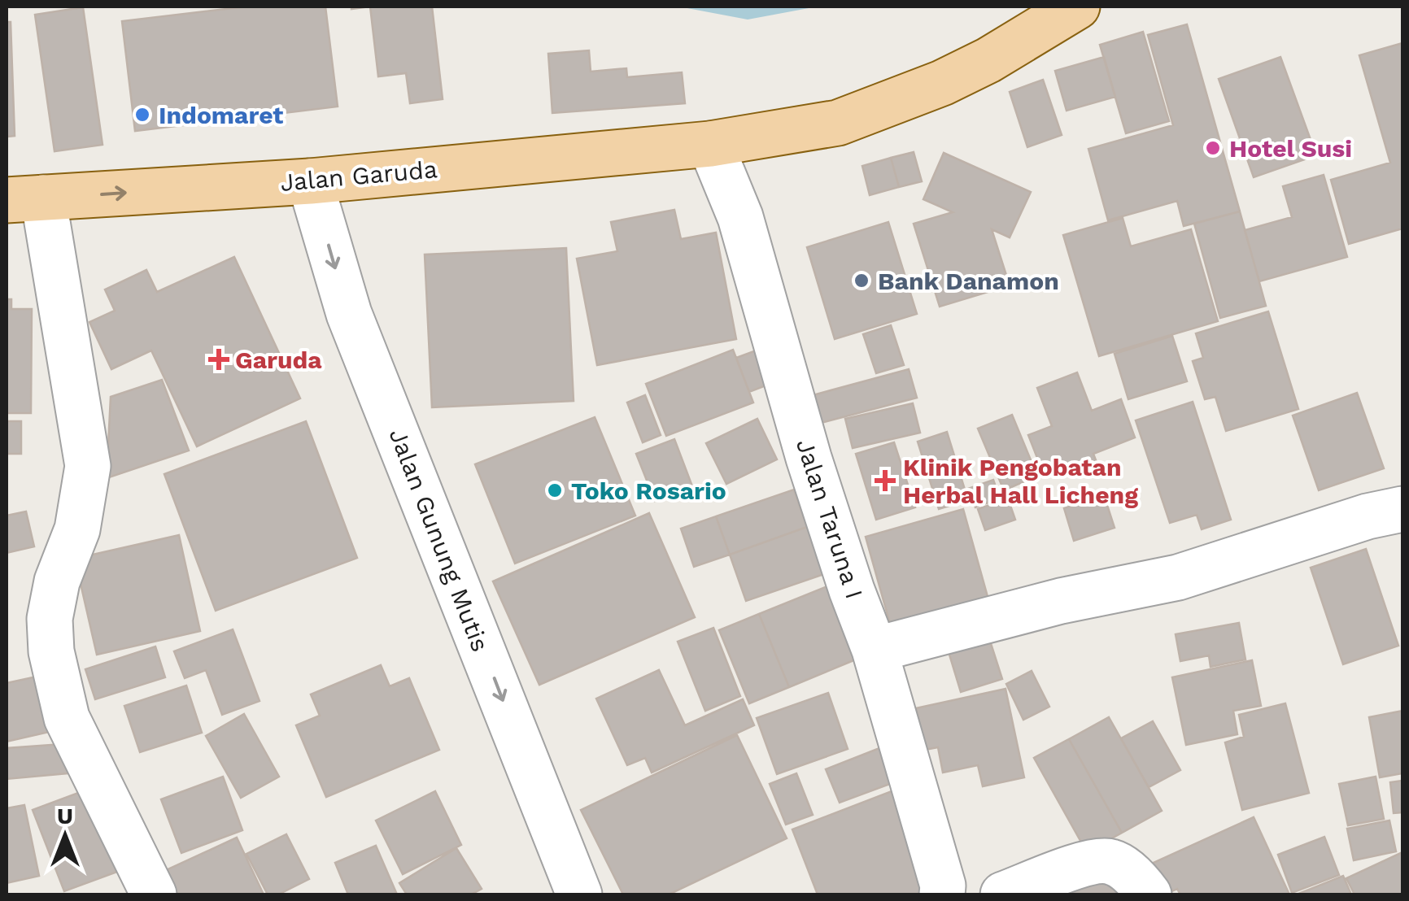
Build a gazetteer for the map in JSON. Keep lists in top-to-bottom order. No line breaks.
{"streets":{"main road":["Jalan Garuda"],"street":["Jalan Taruna I","Jalan Gunung Mutis"]},"crossings":[["Jalan Garuda","Jalan Taruna I"],["Jalan Garuda","Jalan Gunung Mutis"]],"places":{"other":["Indomaret","Hotel Susi","Bank Danamon","Toko Rosario"],"health":["Garuda","Klinik Pengobatan Herbal Hall Licheng"]},"north":"top"}
